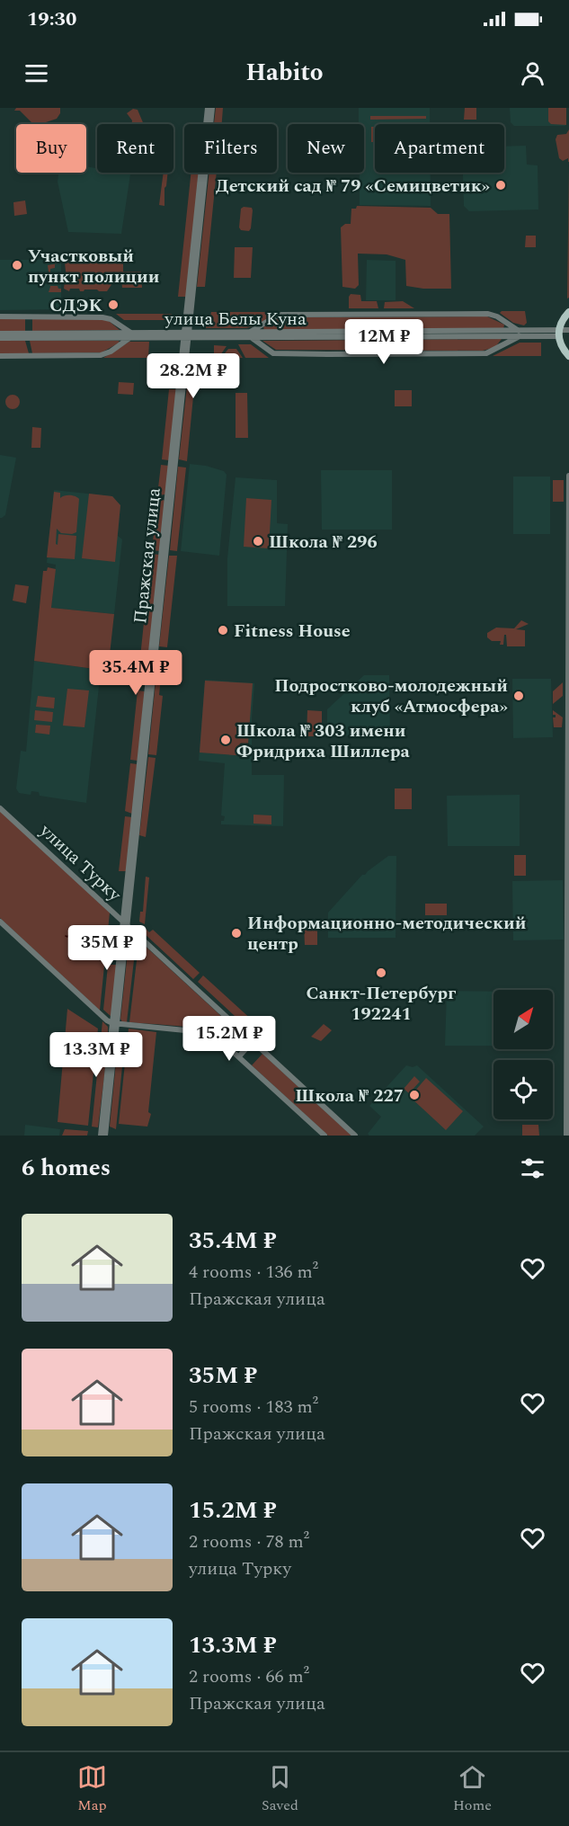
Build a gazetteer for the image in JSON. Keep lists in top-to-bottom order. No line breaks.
{"streets":{"street":["улица Белы Куна","Пражская улица","улица Турку"]},"crossings":[["улица Белы Куна","Пражская улица"],["Пражская улица","улица Турку"]],"places":["Детский сад № 79 «Семицветик»","Участковый пункт полиции","СДЭК","Школа № 296","Fitness House","Подростково-молодежный клуб «Атмосфера»","Школа № 303 имени Фридриха Шиллера","Информационно-методический центр","Санкт-Петербург 192241","Школа № 227"],"north":"top right","page":{"status":"19:30","header":"Habito","chip":["Buy","Rent","Filters","New","Apartment"],"price":["12M ₽","28.2M ₽","35.4M ₽","35M ₽","15.2M ₽","13.3M ₽"],"heading":"6 homes","list":[{"name":"35.4M ₽","note":"4 rooms · 136 m² · Пражская улица"},{"name":"35M ₽","note":"5 rooms · 183 m² · Пражская улица"},{"name":"15.2M ₽","note":"2 rooms · 78 m² · улица Турку"},{"name":"13.3M ₽","note":"2 rooms · 66 m² · Пражская улица"}],"tabs":["Map","Saved","Home"]}}
